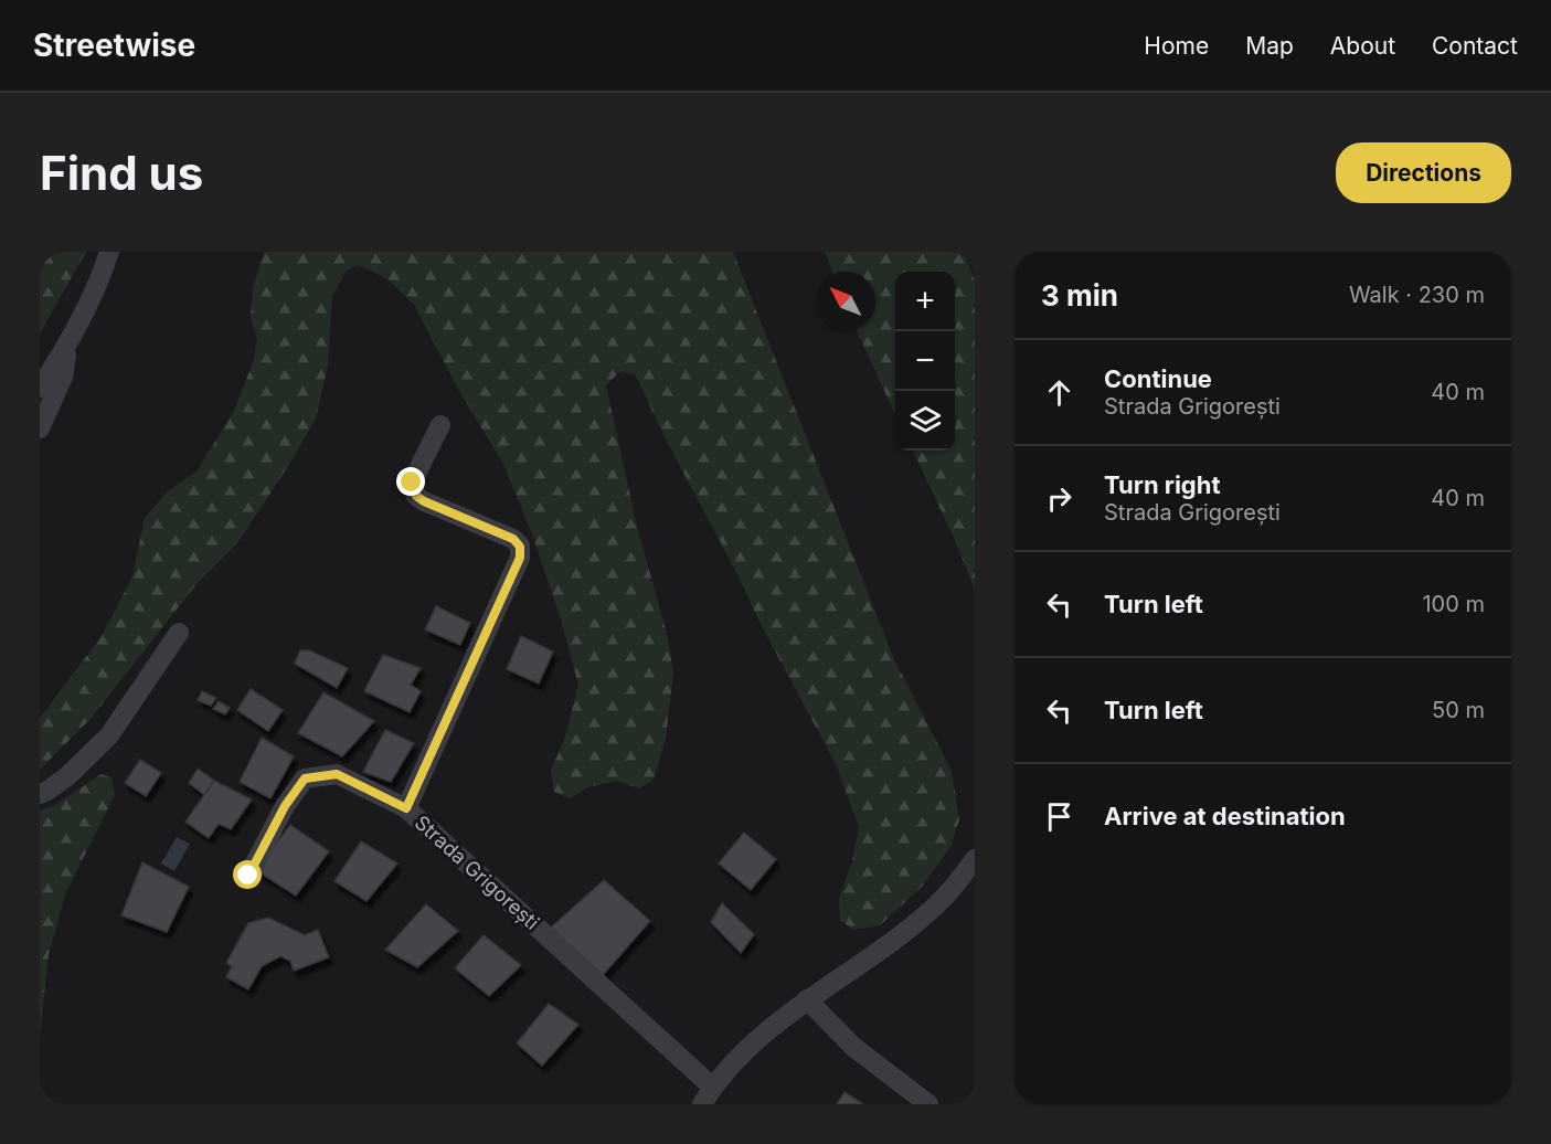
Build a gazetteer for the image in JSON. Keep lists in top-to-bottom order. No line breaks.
{"streets":{"street":["Strada Grigorești"]},"north":"top left","page":{"header":"Streetwise","nav":["Home","Map","About","Contact"],"buttons":"Directions","title":"Find us","heading":["3 min","Walk · 230 m"],"map_buttons":["+","−"],"list":[["Continue","Strada Grigorești","40 m"],["Turn right","Strada Grigorești","40 m"],["Turn left","100 m"],["Turn left","50 m"],"Arrive at destination"]}}
